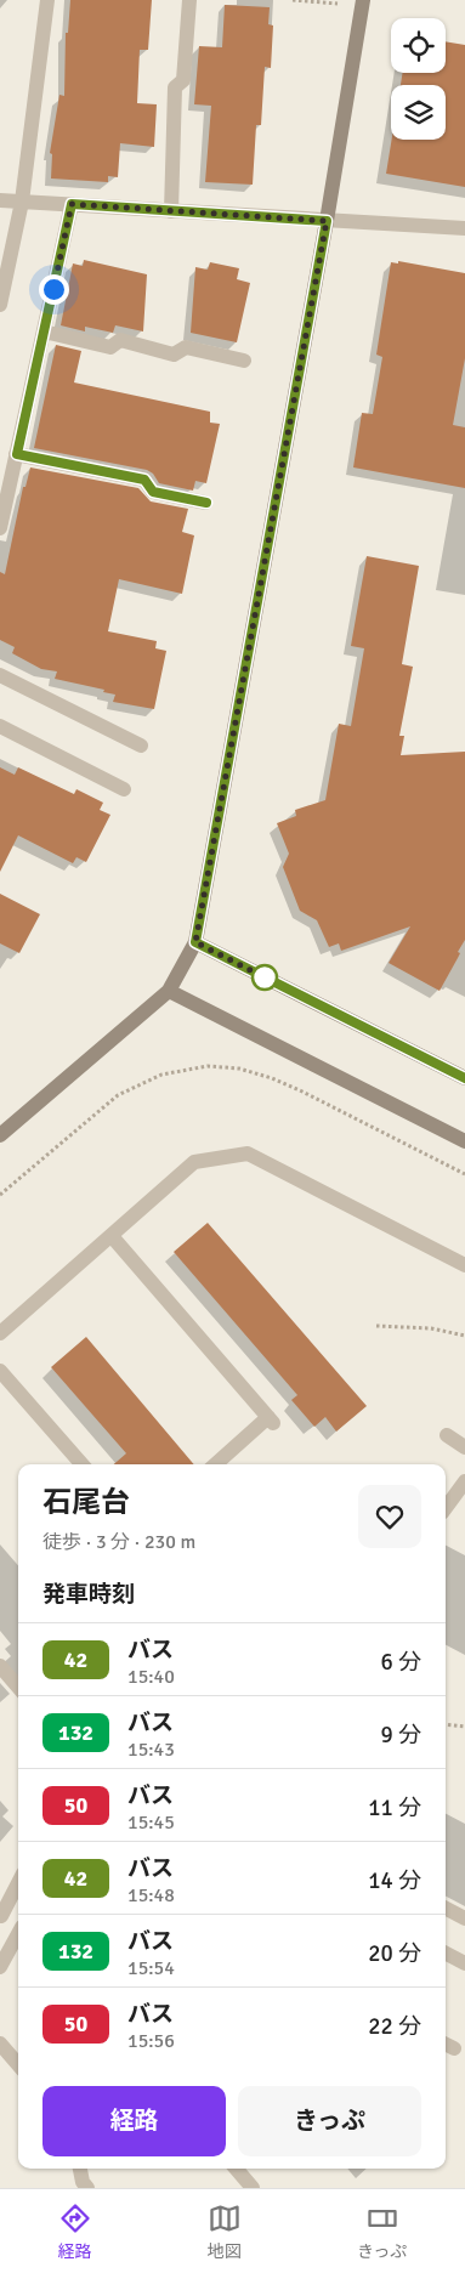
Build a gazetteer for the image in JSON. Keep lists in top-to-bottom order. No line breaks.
{"lines":["bus line 42"],"page":{"heading":[["石尾台","徒歩 · 3 分 · 230 m"],"発車時刻"],"list":[{"mark":"42","name":"バス","note":"15:40","value":"6 分"},{"mark":"132","name":"バス","note":"15:43","value":"9 分"},{"mark":"50","name":"バス","note":"15:45","value":"11 分"},{"mark":"42","name":"バス","note":"15:48","value":"14 分"},{"mark":"132","name":"バス","note":"15:54","value":"20 分"},{"mark":"50","name":"バス","note":"15:56","value":"22 分"}],"buttons":["経路","きっぷ"],"tabs":["経路","地図","きっぷ"]}}
